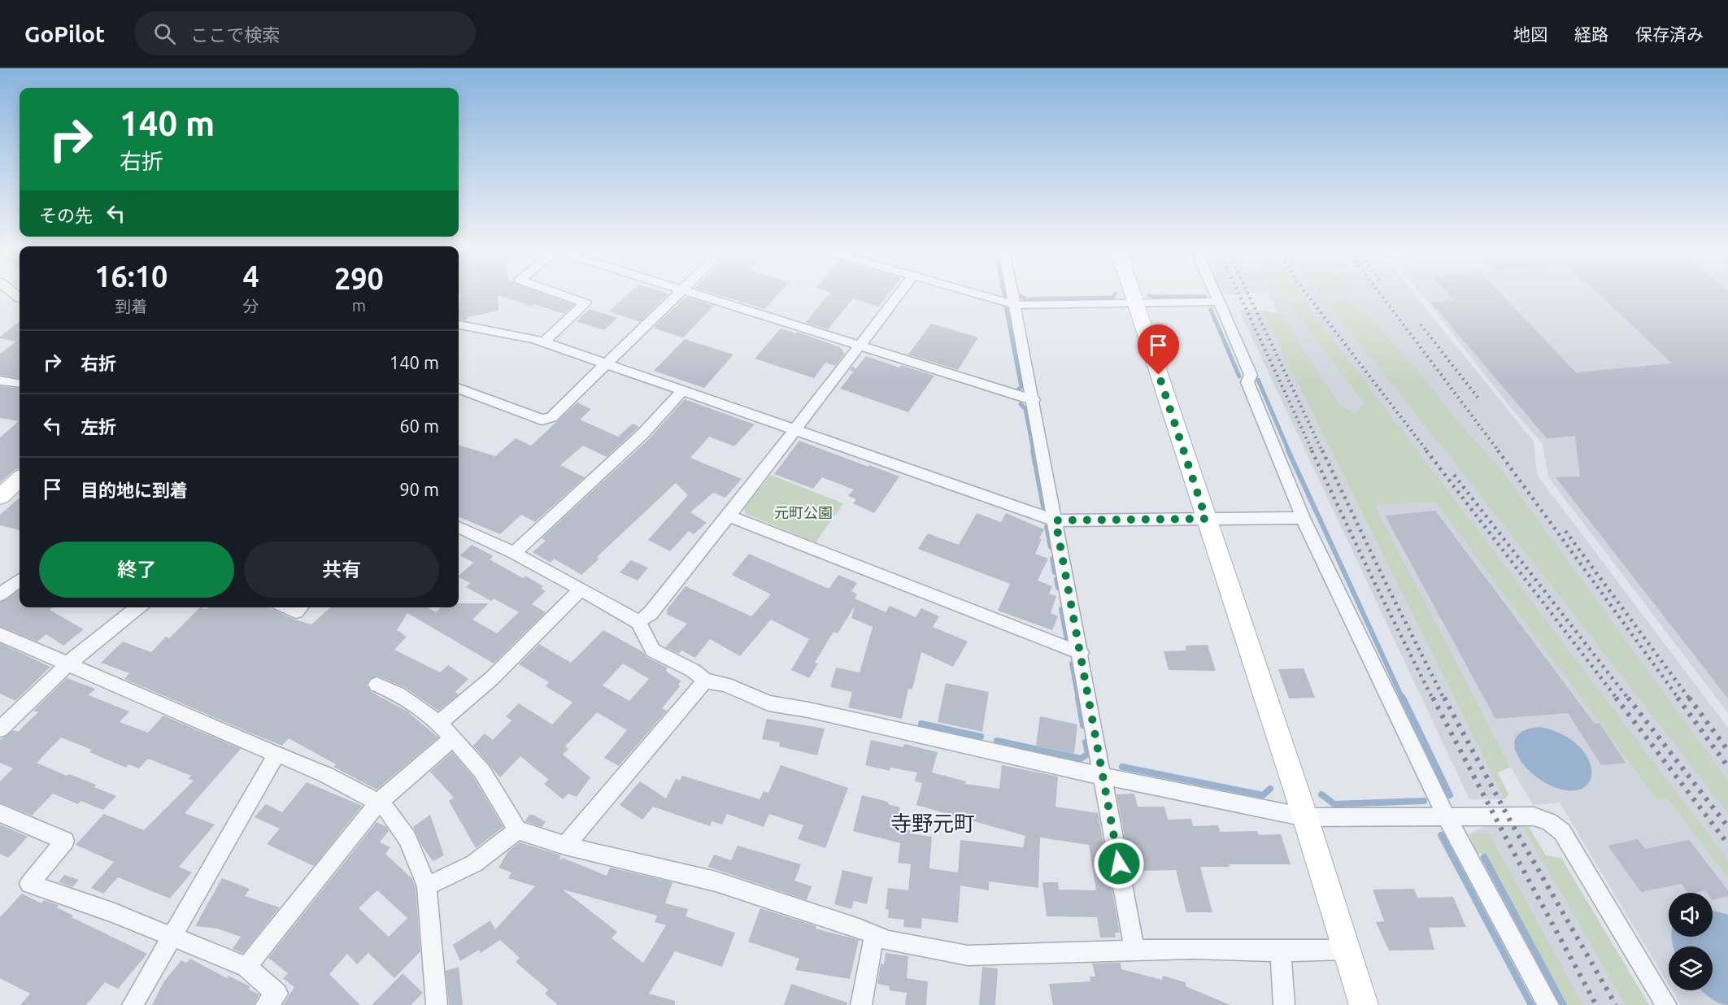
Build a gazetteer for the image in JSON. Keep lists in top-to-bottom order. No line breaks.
{"districts":["寺野元町"],"parks":["元町公園"],"page":{"header":"GoPilot","search":"ここで検索","nav":["地図","経路","保存済み"],"turn":["140 m","右折"],"then":"その先","eta":["16:10","到着","4","分","290","m"],"list":[{"name":"右折","value":"140 m"},{"name":"左折","value":"60 m"},{"name":"目的地に到着","value":"90 m"}],"buttons":["終了","共有"]}}
